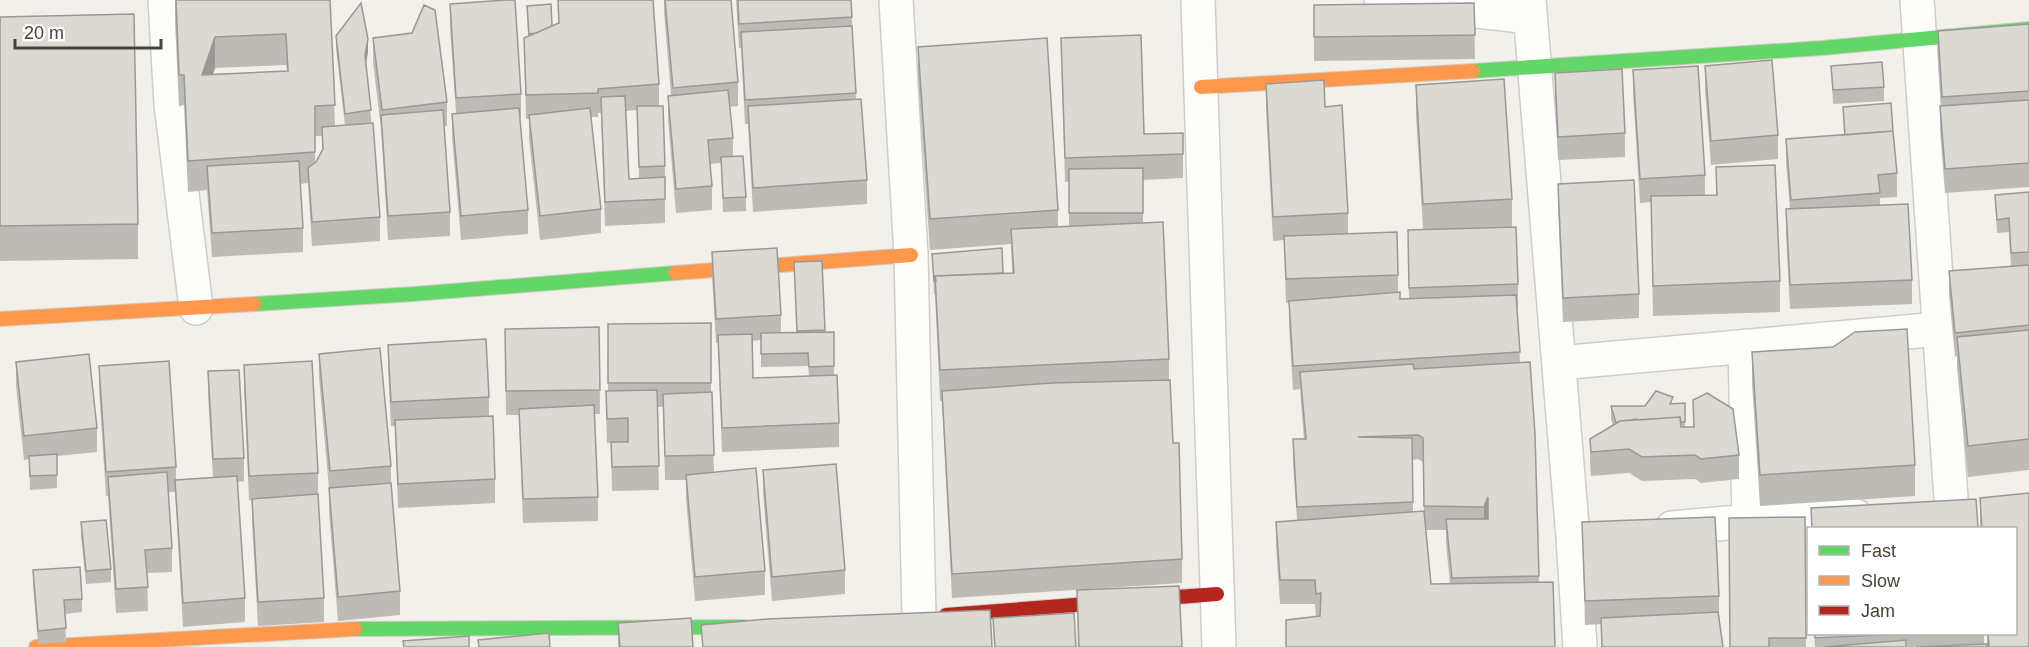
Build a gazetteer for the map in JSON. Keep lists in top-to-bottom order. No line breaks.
{"legend":["Fast","Slow","Jam"],"scale_bar":"20 m"}
